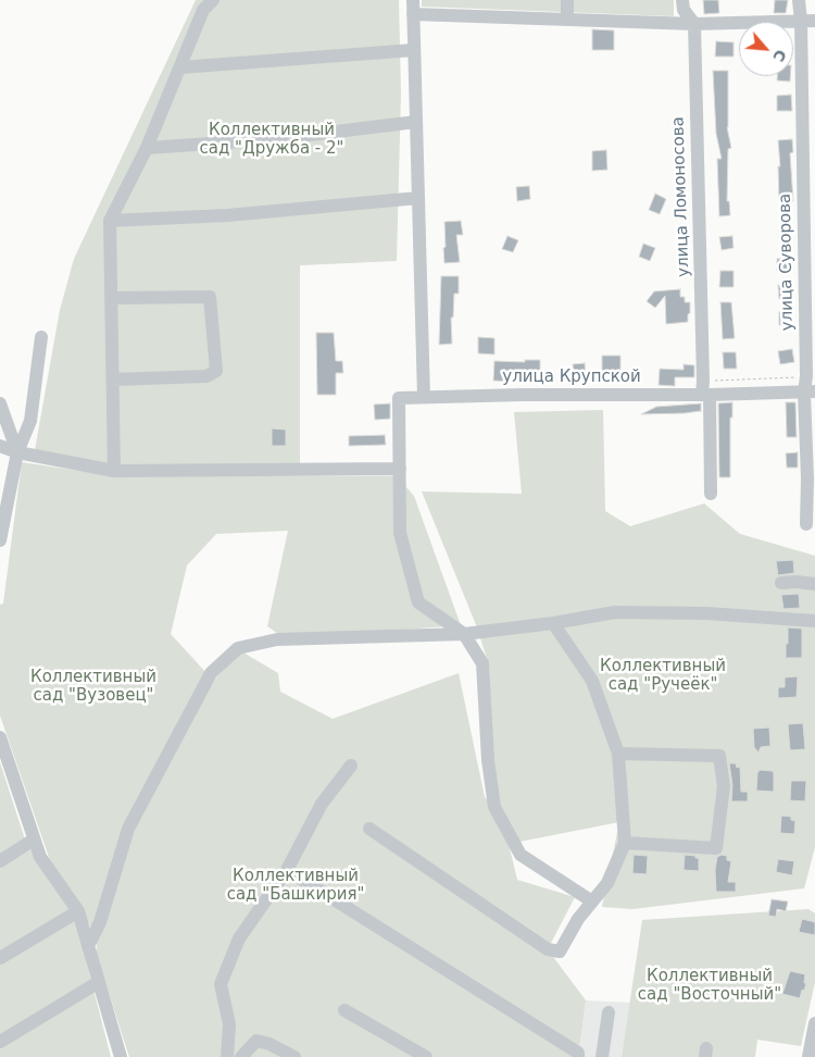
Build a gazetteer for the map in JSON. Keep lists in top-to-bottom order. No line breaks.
{"streets":{"street":["улица Ломоносова","улица Суворова","улица Крупской"]},"crossings":[["улица Ломоносова","улица Крупской"],["улица Суворова","улица Крупской"]],"parks":["Коллективный сад \"Дружба - 2\"","Коллективный сад \"Ручеёк\"","Коллективный сад \"Вузовец\"","Коллективный сад \"Башкирия\"","Коллективный сад \"Восточный\""],"north":"bottom right"}
